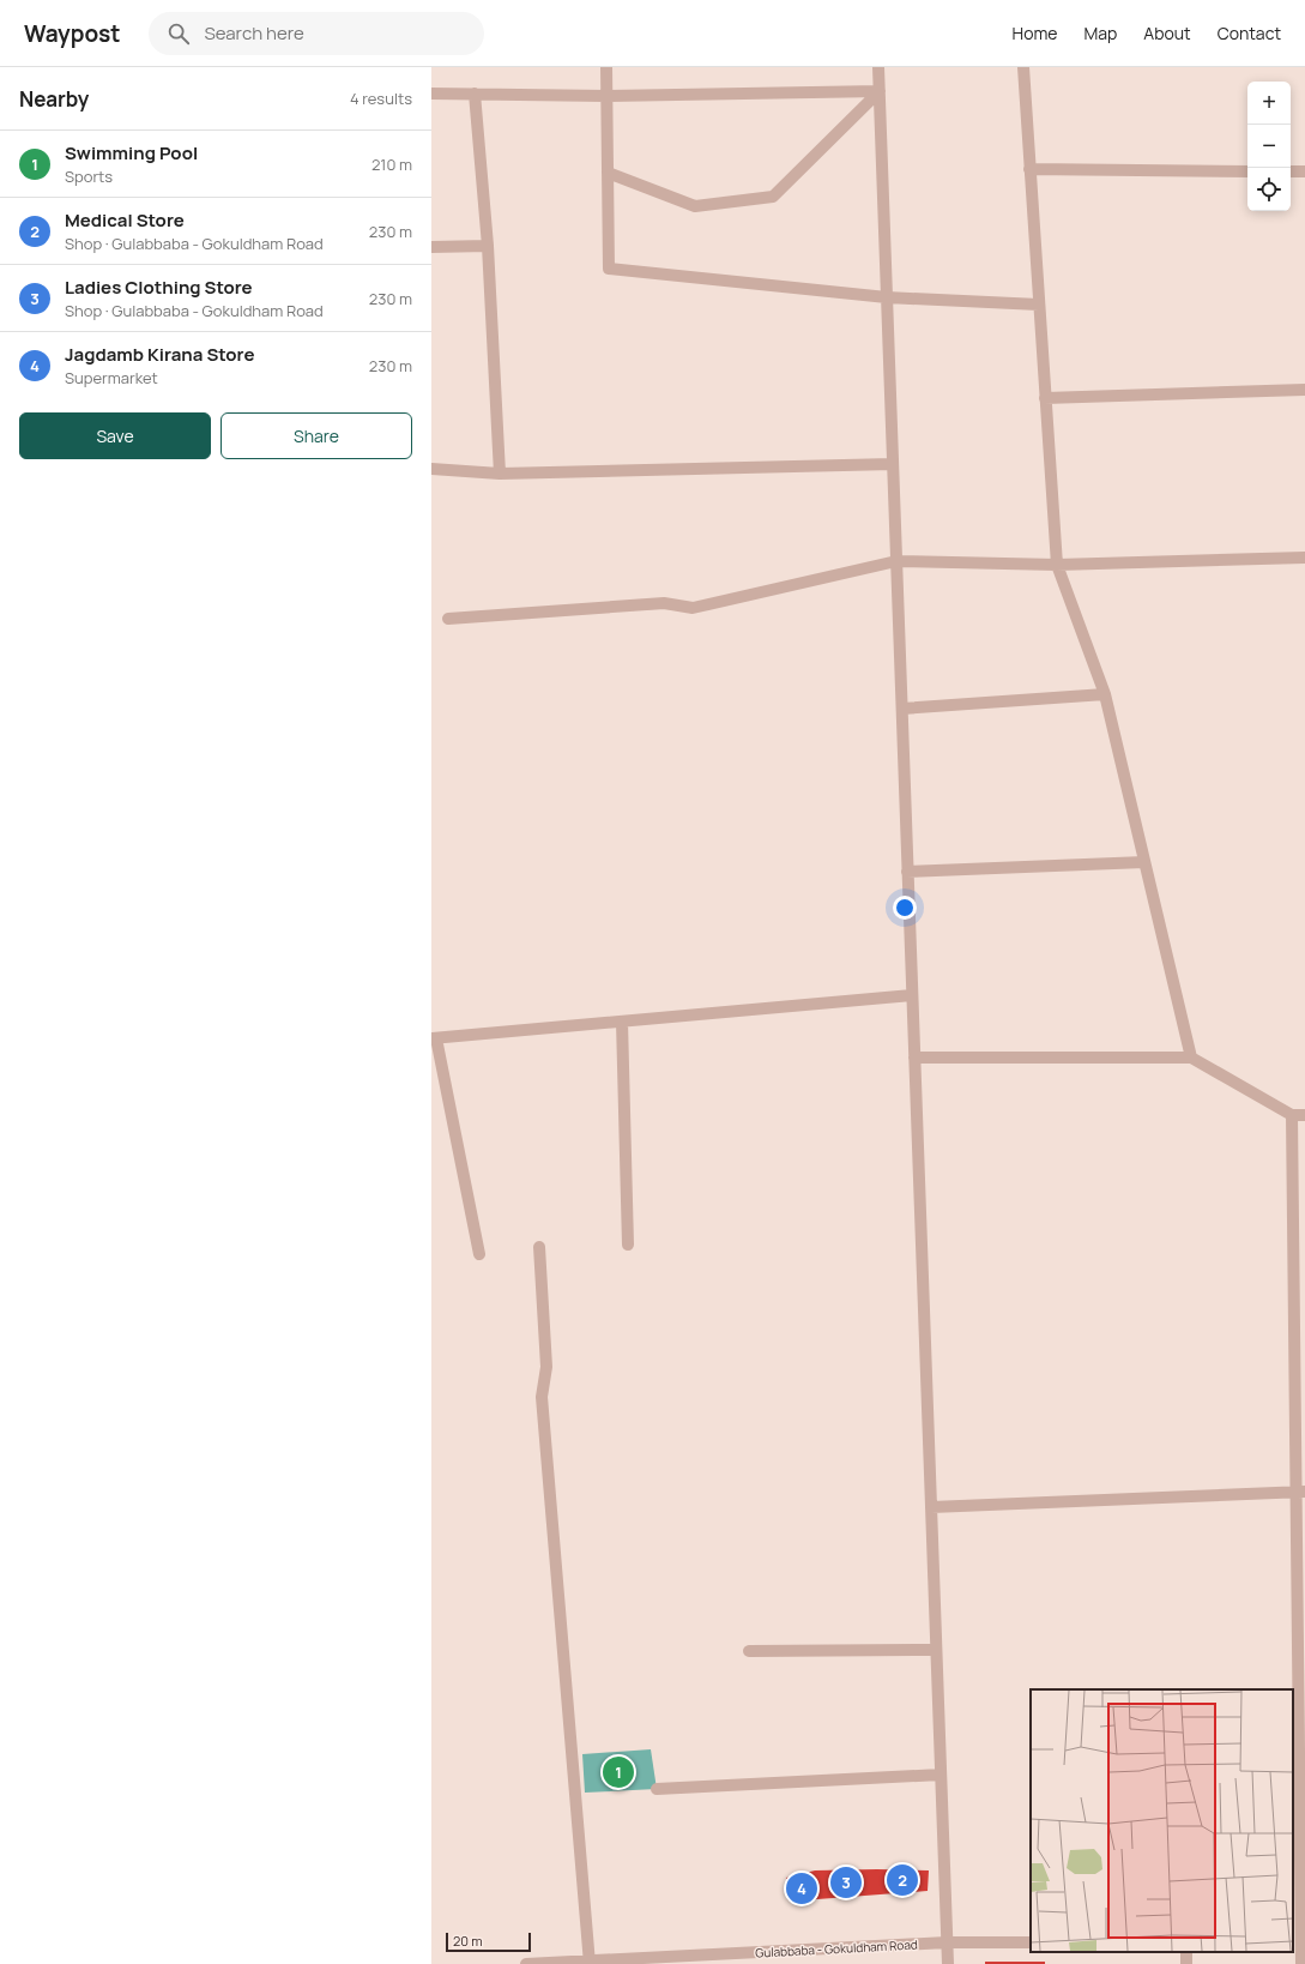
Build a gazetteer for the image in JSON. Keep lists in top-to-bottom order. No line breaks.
{"streets":{"street":["Gulabbaba - Gokuldham Road"]},"scale_bar":"20 m","page":{"header":"Waypost","search":"Search here","nav":["Home","Map","About","Contact"],"heading":["Nearby","4 results"],"map_buttons":["+","−"],"list":[{"mark":"1","name":"Swimming Pool","note":"Sports","value":"210 m"},{"mark":"2","name":"Medical Store","note":"Shop · Gulabbaba - Gokuldham Road","value":"230 m"},{"mark":"3","name":"Ladies Clothing Store","note":"Shop · Gulabbaba - Gokuldham Road","value":"230 m"},{"mark":"4","name":"Jagdamb Kirana Store","note":"Supermarket","value":"230 m"}],"buttons":["Save","Share"],"pins":["1","2","3","4"],"scale":"20 m"}}
